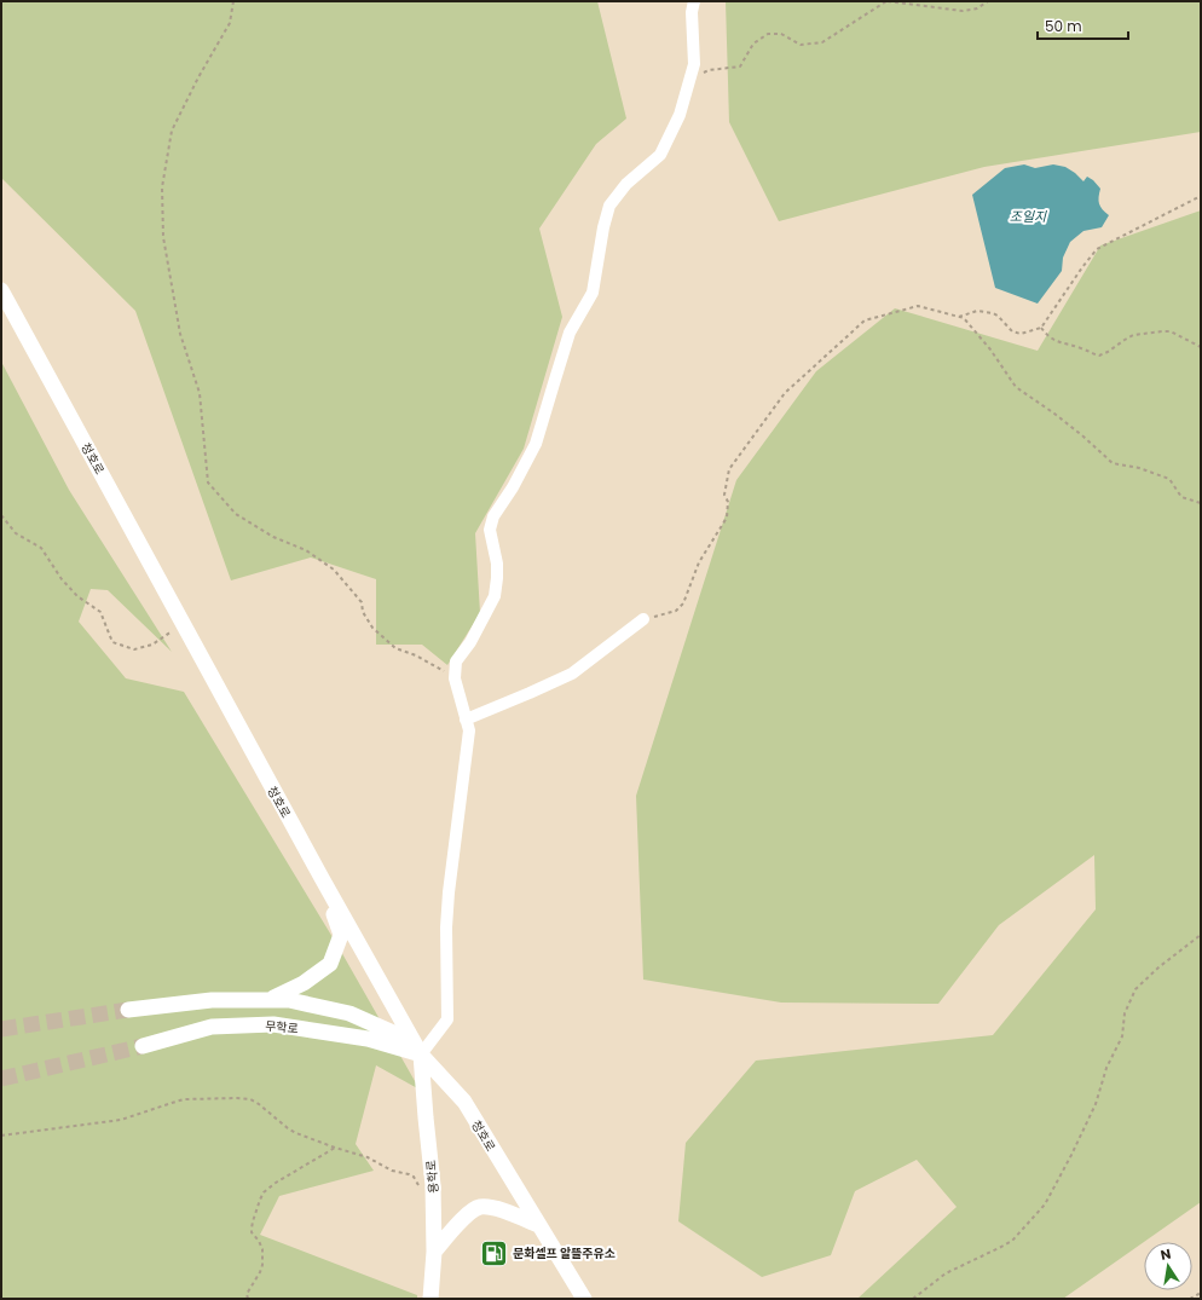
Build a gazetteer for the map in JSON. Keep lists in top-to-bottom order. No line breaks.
{"streets":{"main road":["청호로","무학로","용학로"]},"crossings":[["청호로","무학로"],["청호로","용학로"],["무학로","용학로"]],"water":["조일지"],"places":{"fuel station":["문화셀프 알뜰주유소"]},"scale_bar":"50 m","north":"top"}
